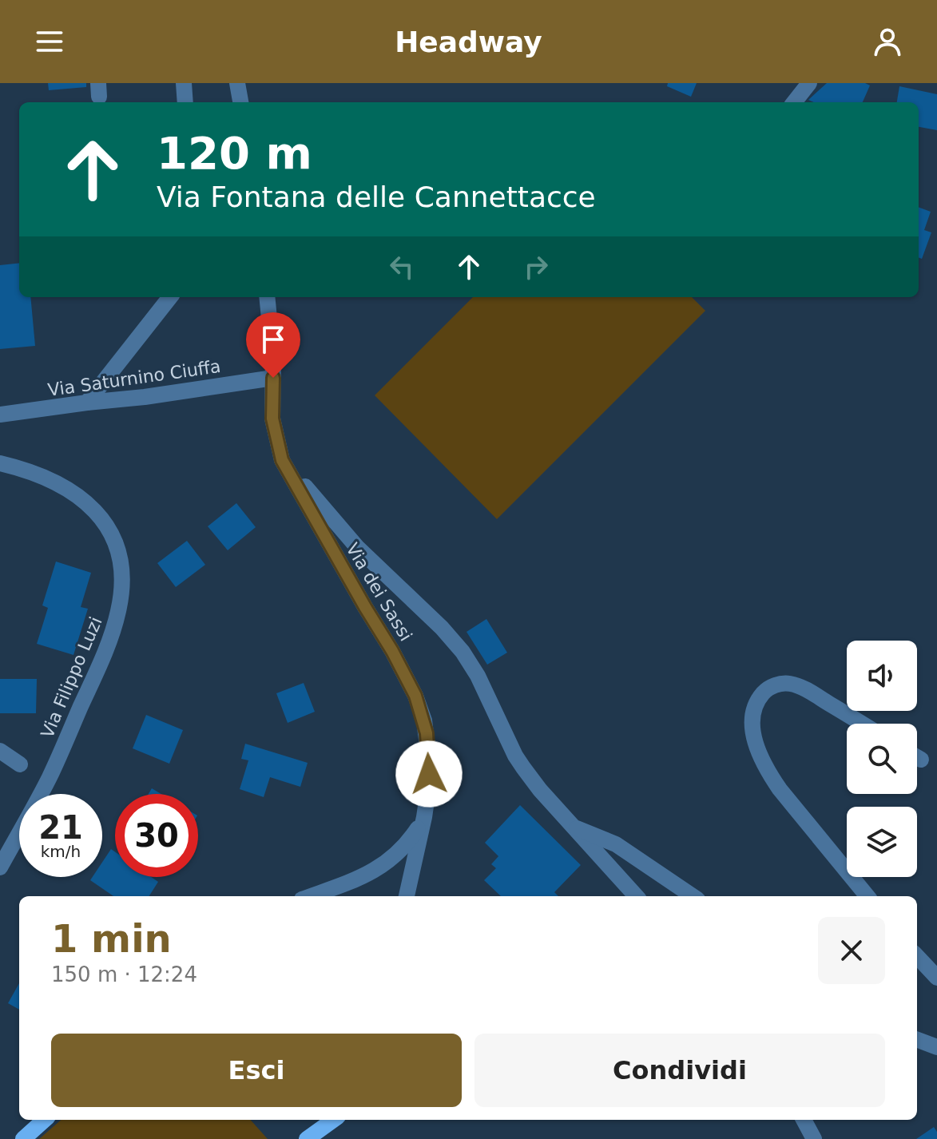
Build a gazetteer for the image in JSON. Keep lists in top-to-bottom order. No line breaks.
{"streets":{"street":["Via Saturnino Ciuffa","Via dei Sassi","Via Filippo Luzi"]},"page":{"header":"Headway","turn":["120 m","Via Fontana delle Cannettacce"],"speed":"21 km/h","limit":"30","heading":["1 min","150 m · 12:24"],"buttons":["Esci","Condividi"]}}
